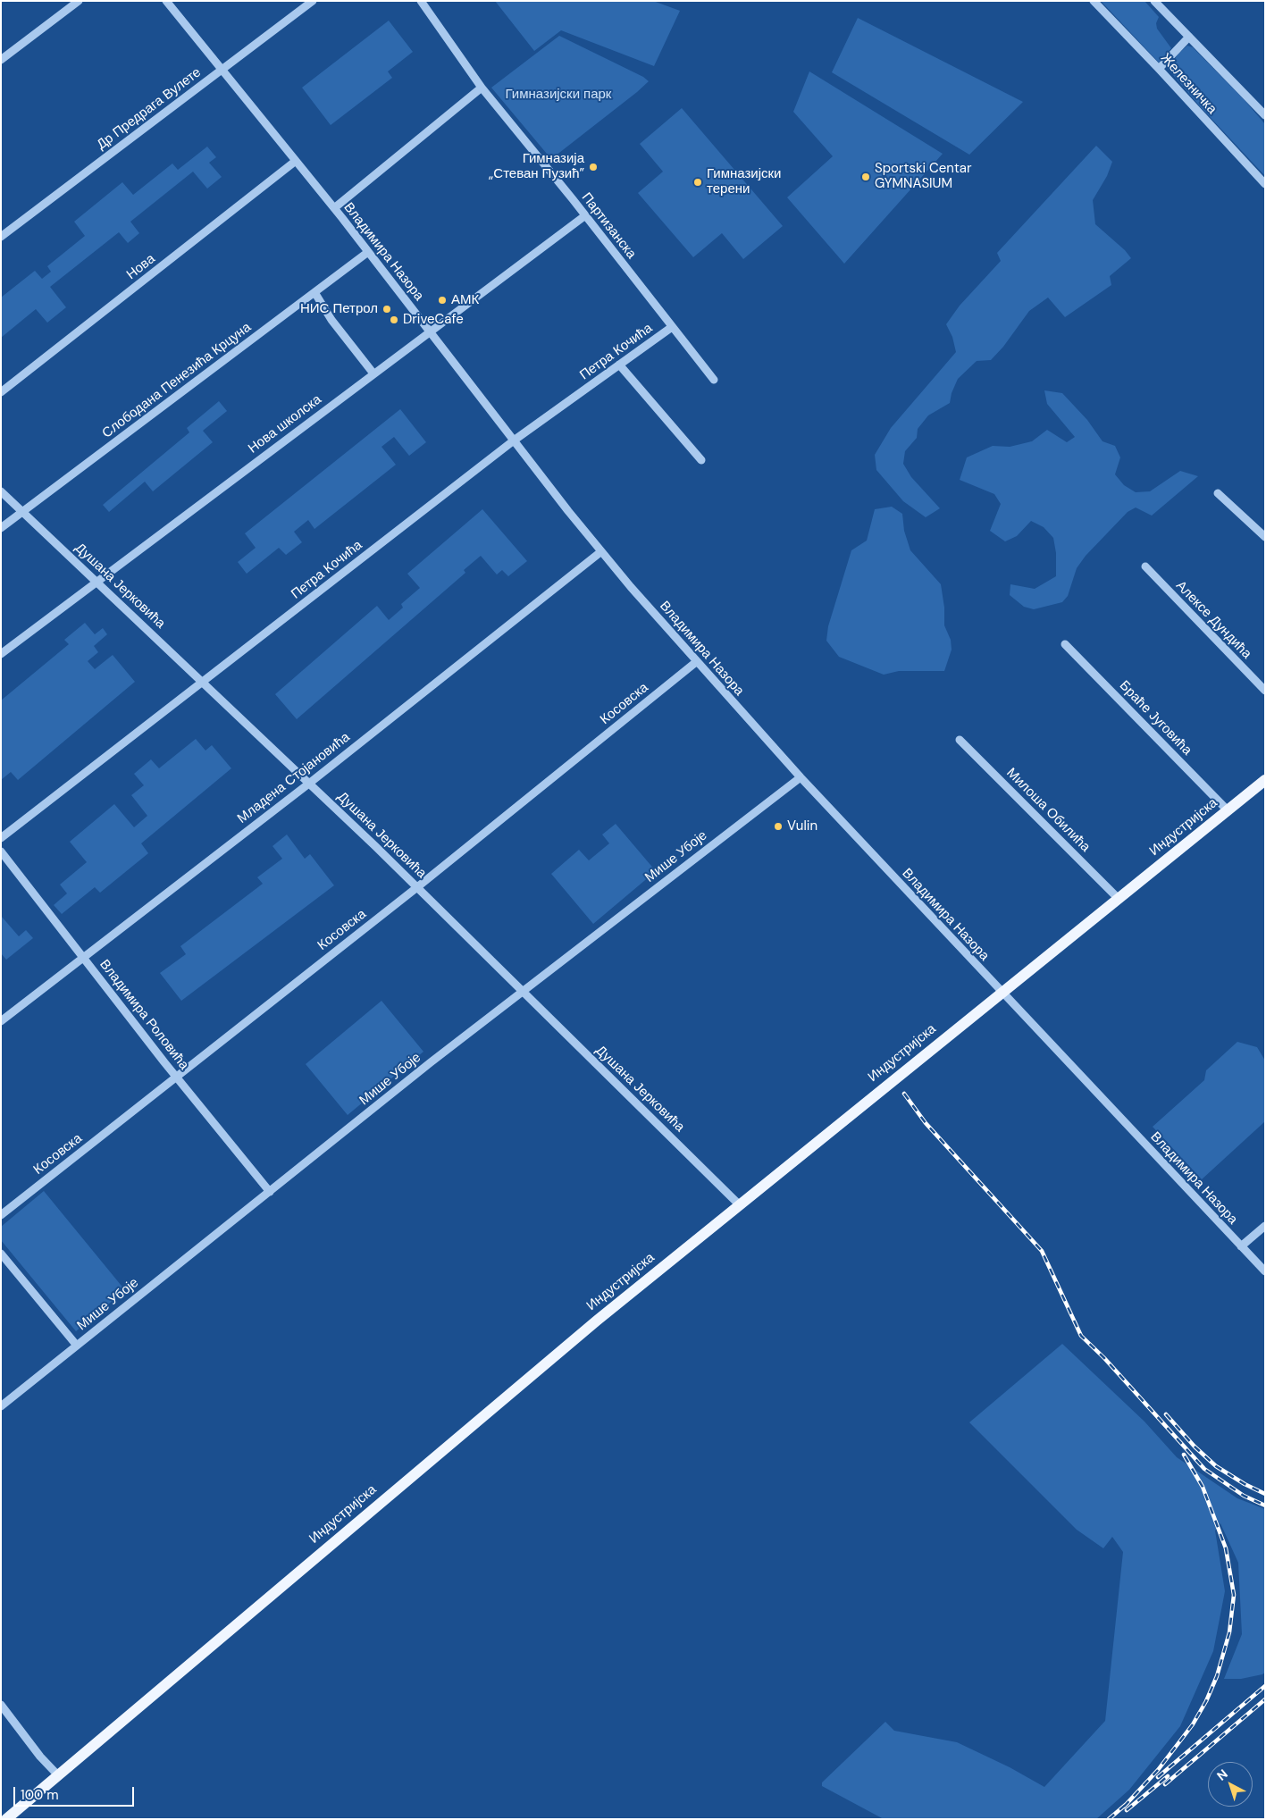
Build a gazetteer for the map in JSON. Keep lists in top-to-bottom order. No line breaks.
{"streets":{"main road":["Индустријска"],"street":["Железничка","Др Предрага Вулете","Партизанска","Владимира Назора","Нова","Петра Кочића","Слободана Пенезића Крцуна","Нова школска","Душана Јерковића","Алексе Дундића","Косовска","Браће Југовића","Младена Стојановића","Милоша Обилића","Мише Убоје","Владимира Роловића"]},"crossings":[["Др Предрага Вулете","Владимира Назора"],["Партизанска","Петра Кочића"],["Партизанска","Нова школска"],["Владимира Назора","Нова"],["Владимира Назора","Петра Кочића"],["Владимира Назора","Слободана Пенезића Крцуна"],["Владимира Назора","Нова школска"],["Владимира Назора","Косовска"],["Владимира Назора","Младена Стојановића"],["Владимира Назора","Индустријска"],["Владимира Назора","Мише Убоје"],["Петра Кочића","Душана Јерковића"],["Слободана Пенезића Крцуна","Душана Јерковића"],["Нова школска","Душана Јерковића"],["Душана Јерковића","Косовска"],["Душана Јерковића","Младена Стојановића"],["Душана Јерковића","Индустријска"],["Душана Јерковића","Мише Убоје"],["Косовска","Владимира Роловића"],["Браће Југовића","Индустријска"],["Младена Стојановића","Владимира Роловића"],["Милоша Обилића","Индустријска"],["Мише Убоје","Владимира Роловића"]],"parks":["Гимназијски парк"],"places":["Гимназија „Стеван Пузић”","Sportski Centar GYMNASIUM","Гимназијски терени","АМК","НИС Петрол","DriveCafe","Vulin"],"scale_bar":"100 m","north":"top left"}
